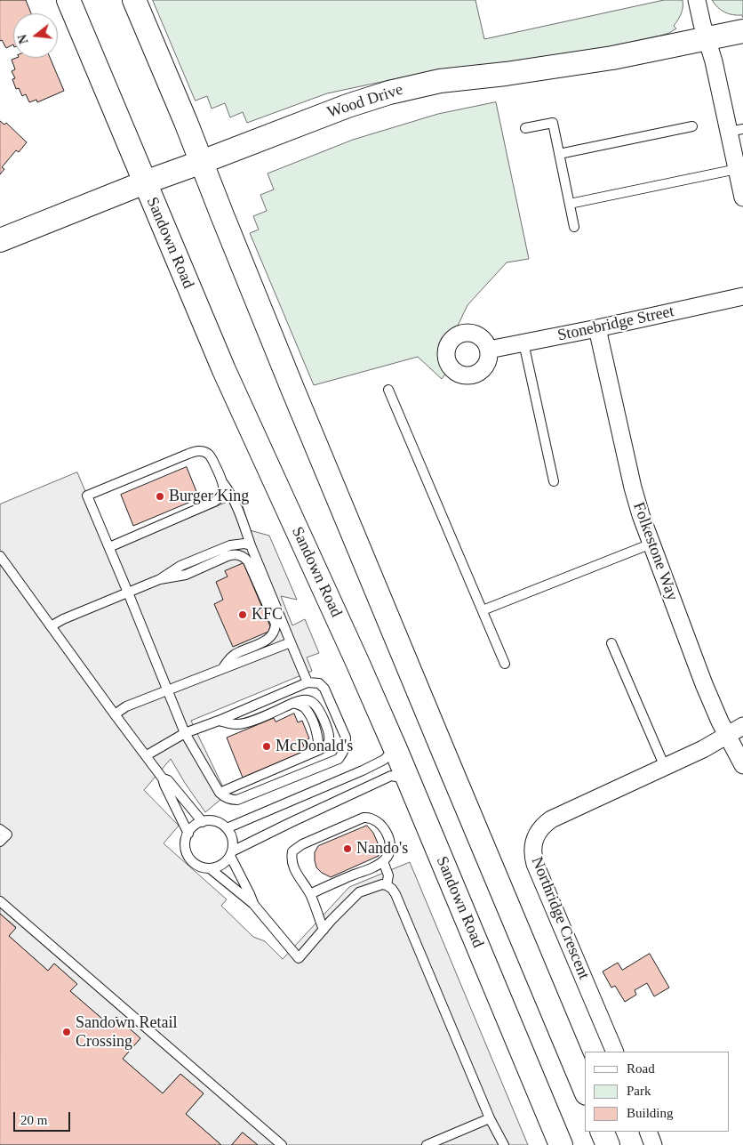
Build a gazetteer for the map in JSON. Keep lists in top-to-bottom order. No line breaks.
{"streets":{"main road":["Wood Drive","Sandown Road"],"street":["Stonebridge Street","Folkestone Way","Northridge Crescent"]},"crossings":[["Wood Drive","Sandown Road"],["Stonebridge Street","Folkestone Way"],["Folkestone Way","Northridge Crescent"]],"places":["Burger King","KFC","McDonald's","Nando's","Sandown Retail Crossing"],"legend":["Road","Park","Building"],"scale_bar":"20 m","north":"left"}
